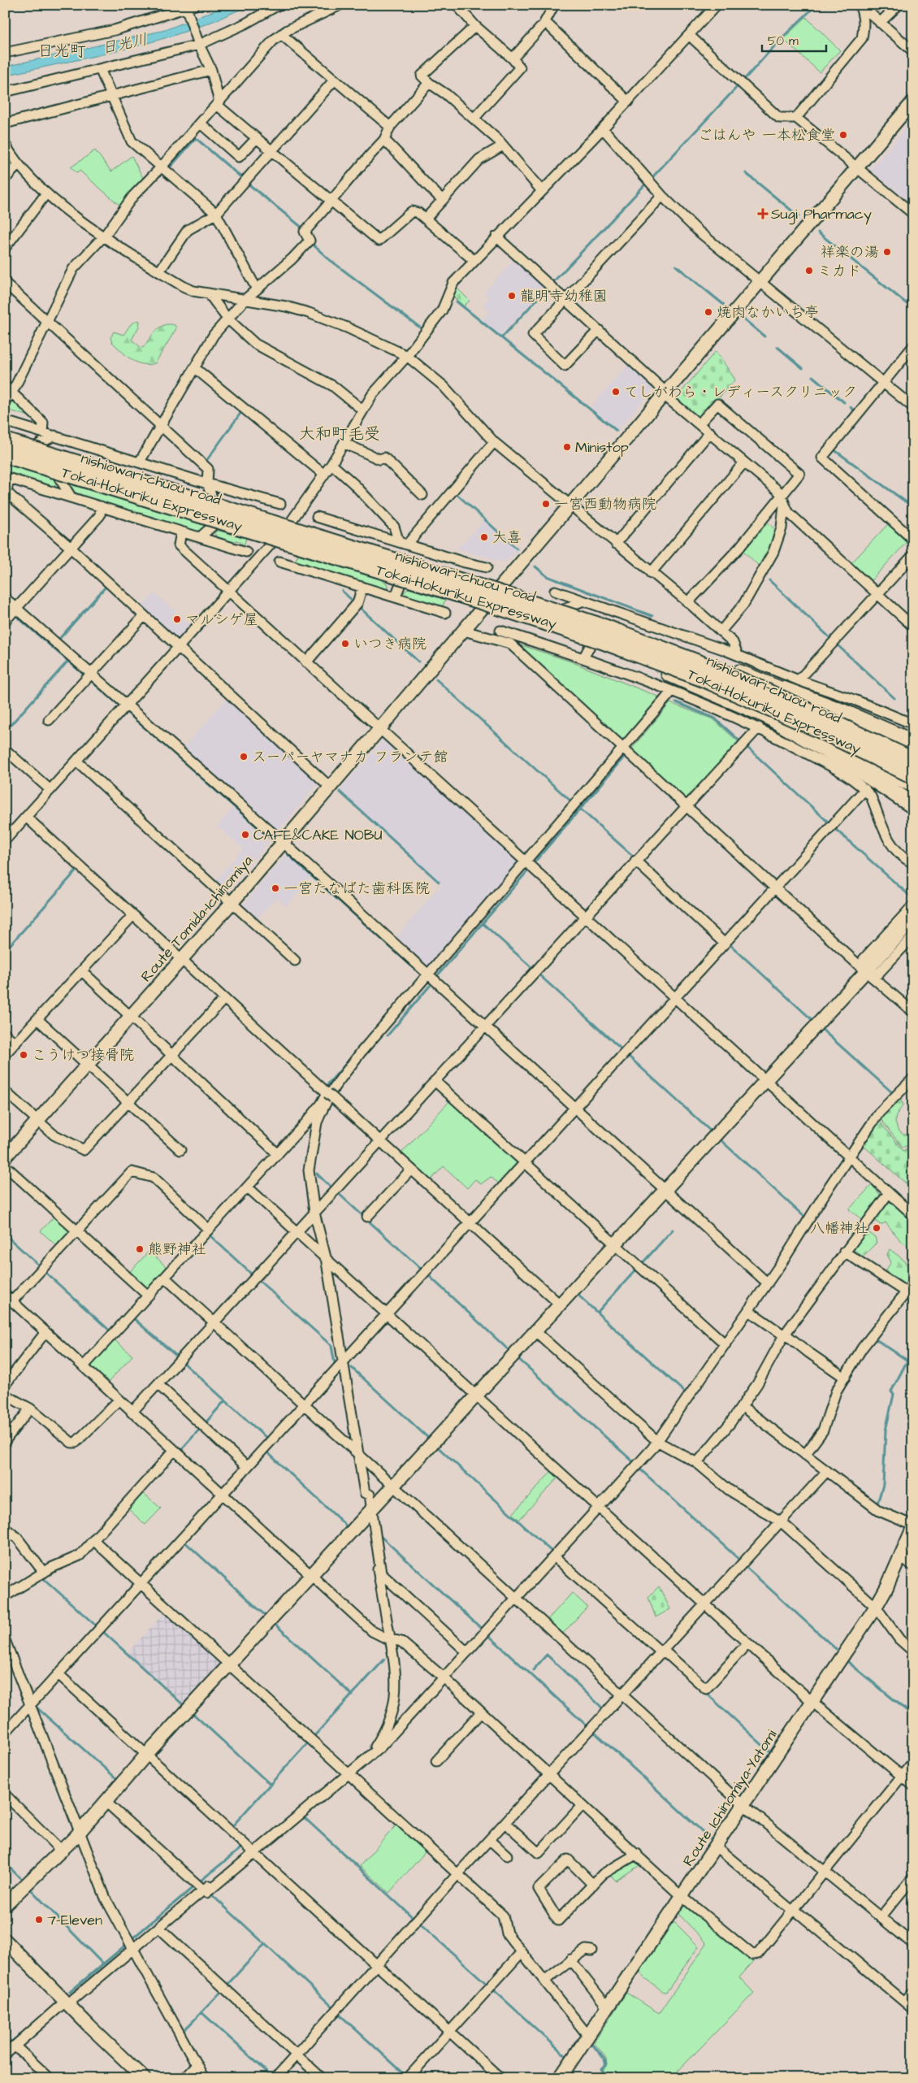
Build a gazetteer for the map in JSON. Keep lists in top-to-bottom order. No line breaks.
{"streets":{"highway":["Tokai-Hokuriku Expressway"],"main road":["nishiowari-chuou road","Route Tomida-Ichinomiya","Route Ichinomiya-Yatomi"]},"crossings":[["nishiowari-chuou road","Route Tomida-Ichinomiya"]],"districts":["日光町","大和町毛受"],"water":["日光川"],"places":{"other":["ごはんや 一本松食堂","祥楽の湯","ミカド","龍明寺幼稚園","焼肉なかいち亭","てしがわら・レディースクリニック","Ministop","一宮西動物病院","大喜","マルシゲ屋","いつき病院","スーパーヤマナカ フランテ館","CAFE&CAKE NOBU","一宮たなばた歯科医院","こうけつ接骨院","八幡神社","熊野神社","7-Eleven"],"health":["Sugi Pharmacy"]},"scale_bar":"50 m"}
